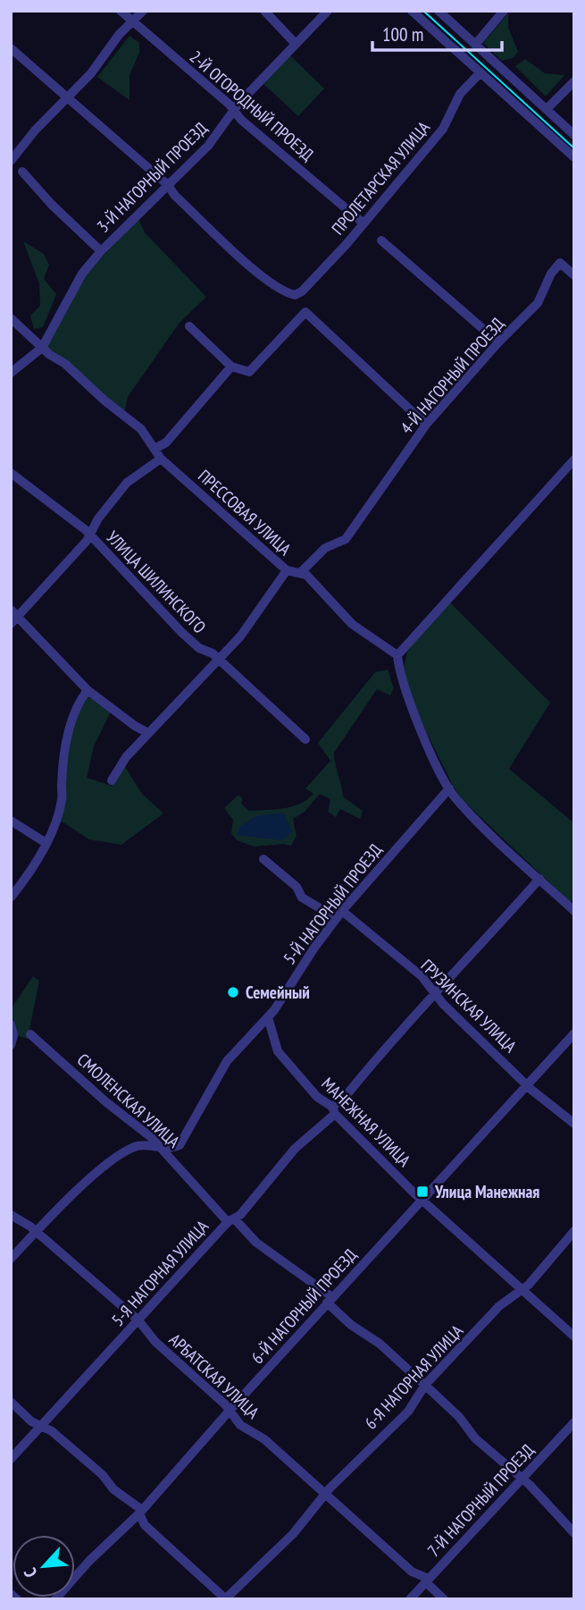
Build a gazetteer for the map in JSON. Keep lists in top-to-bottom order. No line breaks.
{"streets":{"street":["2-Й ОГОРОДНЫЙ ПРОЕЗД","3-Й НАГОРНЫЙ ПРОЕЗД","ПРОЛЕТАРСКАЯ УЛИЦА","4-Й НАГОРНЫЙ ПРОЕЗД","ПРЕССОВАЯ УЛИЦА","УЛИЦА ШИЛИНСКОГО","5-Й НАГОРНЫЙ ПРОЕЗД","ГРУЗИНСКАЯ УЛИЦА","СМОЛЕНСКАЯ УЛИЦА","МАНЕЖНАЯ УЛИЦА","5-Я НАГОРНАЯ УЛИЦА","6-Й НАГОРНЫЙ ПРОЕЗД","АРБАТСКАЯ УЛИЦА","6-Я НАГОРНАЯ УЛИЦА","7-Й НАГОРНЫЙ ПРОЕЗД"]},"crossings":[["2-Й ОГОРОДНЫЙ ПРОЕЗД","3-Й НАГОРНЫЙ ПРОЕЗД"],["2-Й ОГОРОДНЫЙ ПРОЕЗД","ПРОЛЕТАРСКАЯ УЛИЦА"],["3-Й НАГОРНЫЙ ПРОЕЗД","ПРОЛЕТАРСКАЯ УЛИЦА"],["3-Й НАГОРНЫЙ ПРОЕЗД","ПРЕССОВАЯ УЛИЦА"],["4-Й НАГОРНЫЙ ПРОЕЗД","ПРЕССОВАЯ УЛИЦА"],["5-Й НАГОРНЫЙ ПРОЕЗД","ГРУЗИНСКАЯ УЛИЦА"],["5-Й НАГОРНЫЙ ПРОЕЗД","СМОЛЕНСКАЯ УЛИЦА"],["5-Й НАГОРНЫЙ ПРОЕЗД","МАНЕЖНАЯ УЛИЦА"],["5-Й НАГОРНЫЙ ПРОЕЗД","АРБАТСКАЯ УЛИЦА"],["ГРУЗИНСКАЯ УЛИЦА","5-Я НАГОРНАЯ УЛИЦА"],["ГРУЗИНСКАЯ УЛИЦА","6-Й НАГОРНЫЙ ПРОЕЗД"],["СМОЛЕНСКАЯ УЛИЦА","5-Я НАГОРНАЯ УЛИЦА"],["СМОЛЕНСКАЯ УЛИЦА","6-Й НАГОРНЫЙ ПРОЕЗД"],["СМОЛЕНСКАЯ УЛИЦА","6-Я НАГОРНАЯ УЛИЦА"],["СМОЛЕНСКАЯ УЛИЦА","7-Й НАГОРНЫЙ ПРОЕЗД"],["МАНЕЖНАЯ УЛИЦА","5-Я НАГОРНАЯ УЛИЦА"],["МАНЕЖНАЯ УЛИЦА","6-Й НАГОРНЫЙ ПРОЕЗД"],["МАНЕЖНАЯ УЛИЦА","6-Я НАГОРНАЯ УЛИЦА"],["5-Я НАГОРНАЯ УЛИЦА","АРБАТСКАЯ УЛИЦА"],["6-Й НАГОРНЫЙ ПРОЕЗД","АРБАТСКАЯ УЛИЦА"],["АРБАТСКАЯ УЛИЦА","6-Я НАГОРНАЯ УЛИЦА"],["АРБАТСКАЯ УЛИЦА","7-Й НАГОРНЫЙ ПРОЕЗД"]],"places":{"other":["Семейный"],"transit":["Улица Манежная"]},"scale_bar":"100 m","north":"bottom left"}
